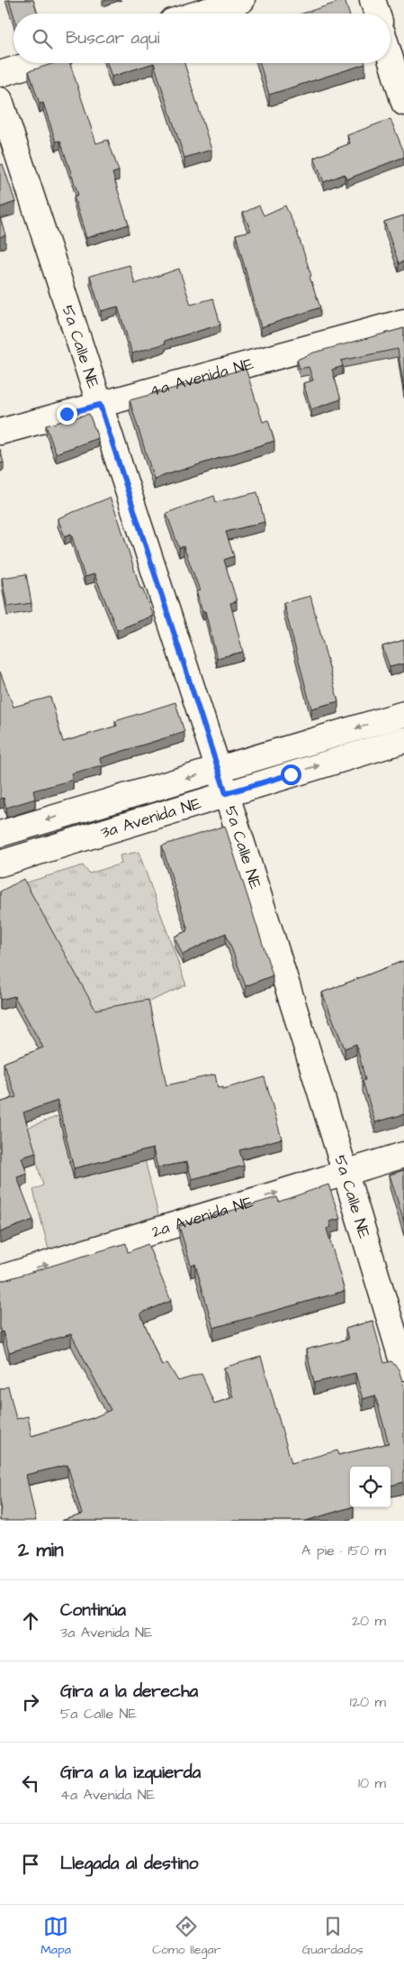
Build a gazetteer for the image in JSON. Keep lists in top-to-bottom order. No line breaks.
{"streets":{"street":["5a Calle NE","4a Avenida NE","3a Avenida NE","2a Avenida NE"]},"crossings":[["5a Calle NE","4a Avenida NE"],["5a Calle NE","3a Avenida NE"],["5a Calle NE","2a Avenida NE"]],"one_way":["2a Avenida NE"],"page":{"search":"Buscar aquí","heading":["2 min","A pie · 150 m"],"list":[["Continúa","3a Avenida NE","20 m"],["Gira a la derecha","5a Calle NE","120 m"],["Gira a la izquierda","4a Avenida NE","10 m"],"Llegada al destino"],"nav":["Mapa","Cómo llegar","Guardados"]}}
